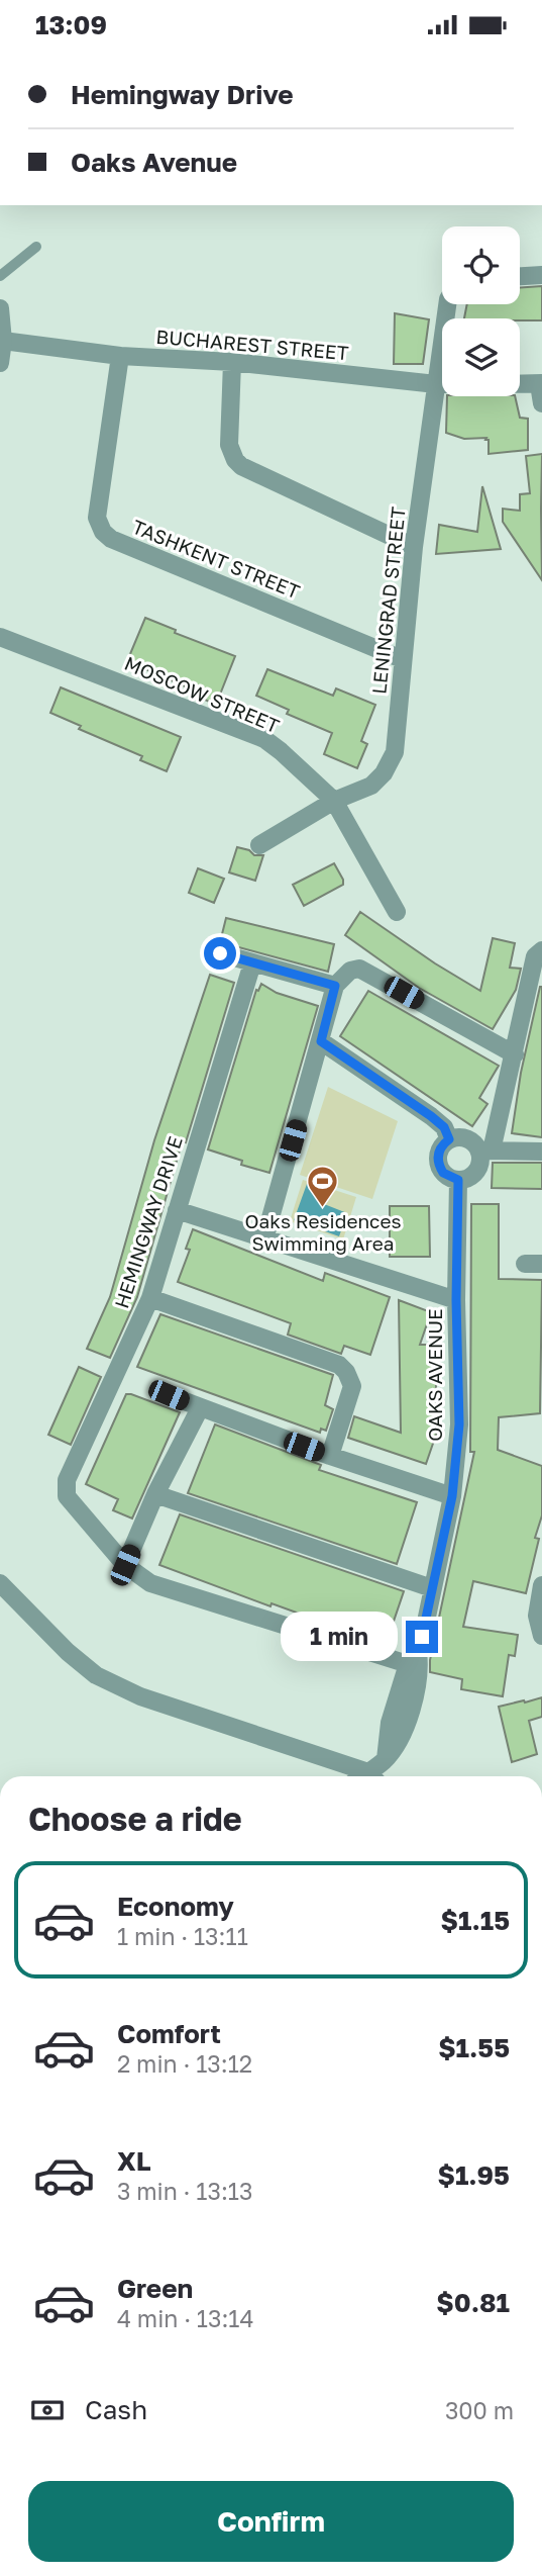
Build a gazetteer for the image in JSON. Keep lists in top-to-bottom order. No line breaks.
{"streets":{"street":["BUCHAREST STREET","TASHKENT STREET","LENINGRAD STREET","MOSCOW STREET","HEMINGWAY DRIVE","OAKS AVENUE"]},"crossings":[["BUCHAREST STREET","TASHKENT STREET"],["BUCHAREST STREET","LENINGRAD STREET"],["TASHKENT STREET","LENINGRAD STREET"],["LENINGRAD STREET","MOSCOW STREET"]],"places":{"sports":["Oaks Residences Swimming Area"]},"page":{"status":"13:09","banner":["Hemingway Drive","Oaks Avenue"],"bubble":"1 min","heading":"Choose a ride","list":[{"name":"Economy","note":"1 min · 13:11","value":"$1.15"},{"name":"Comfort","note":"2 min · 13:12","value":"$1.55"},{"name":"XL","note":"3 min · 13:13","value":"$1.95"},{"name":"Green","note":"4 min · 13:14","value":"$0.81"}],"pay":["Cash","300 m"],"buttons":"Confirm"}}
